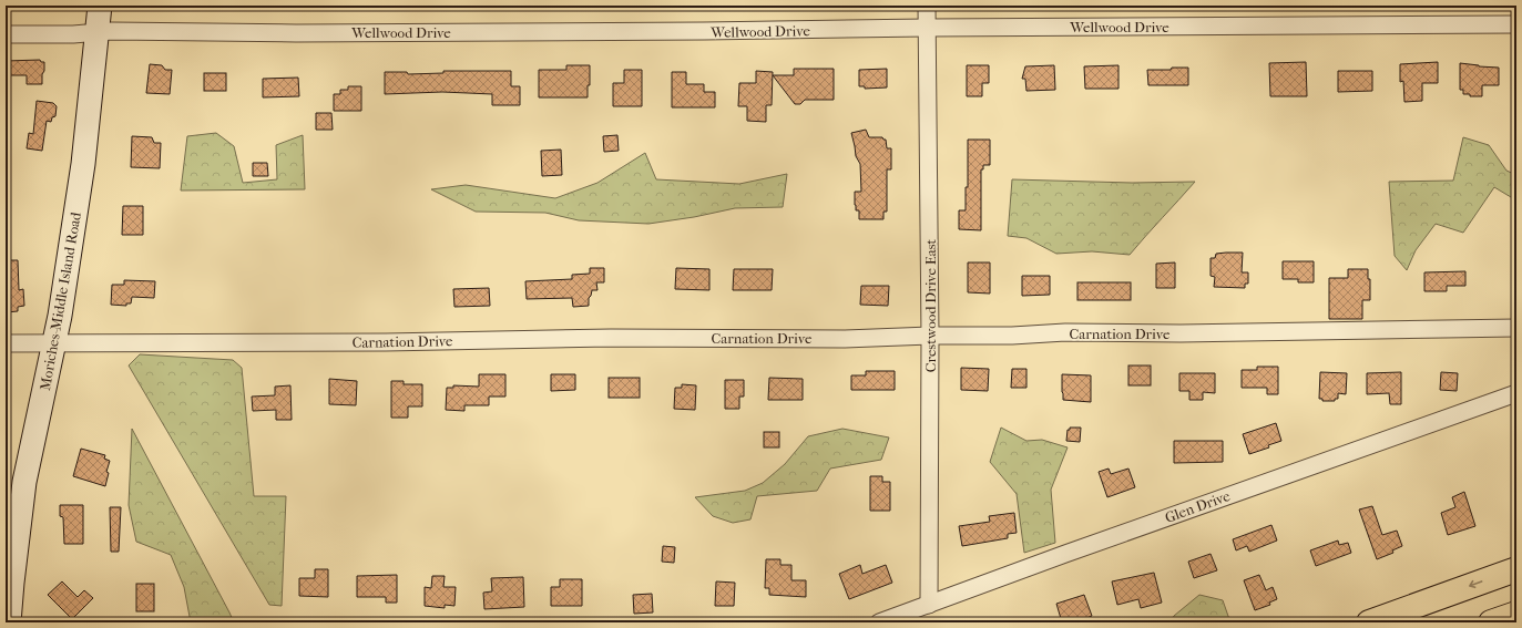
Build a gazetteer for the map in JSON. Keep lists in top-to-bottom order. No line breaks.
{"streets":{"main road":["Moriches-Middle Island Road"],"street":["Wellwood Drive","Crestwood Drive East","Carnation Drive","Glen Drive"]},"crossings":[["Wellwood Drive","Moriches-Middle Island Road"],["Wellwood Drive","Crestwood Drive East"],["Moriches-Middle Island Road","Carnation Drive"],["Crestwood Drive East","Carnation Drive"],["Crestwood Drive East","Glen Drive"]]}
